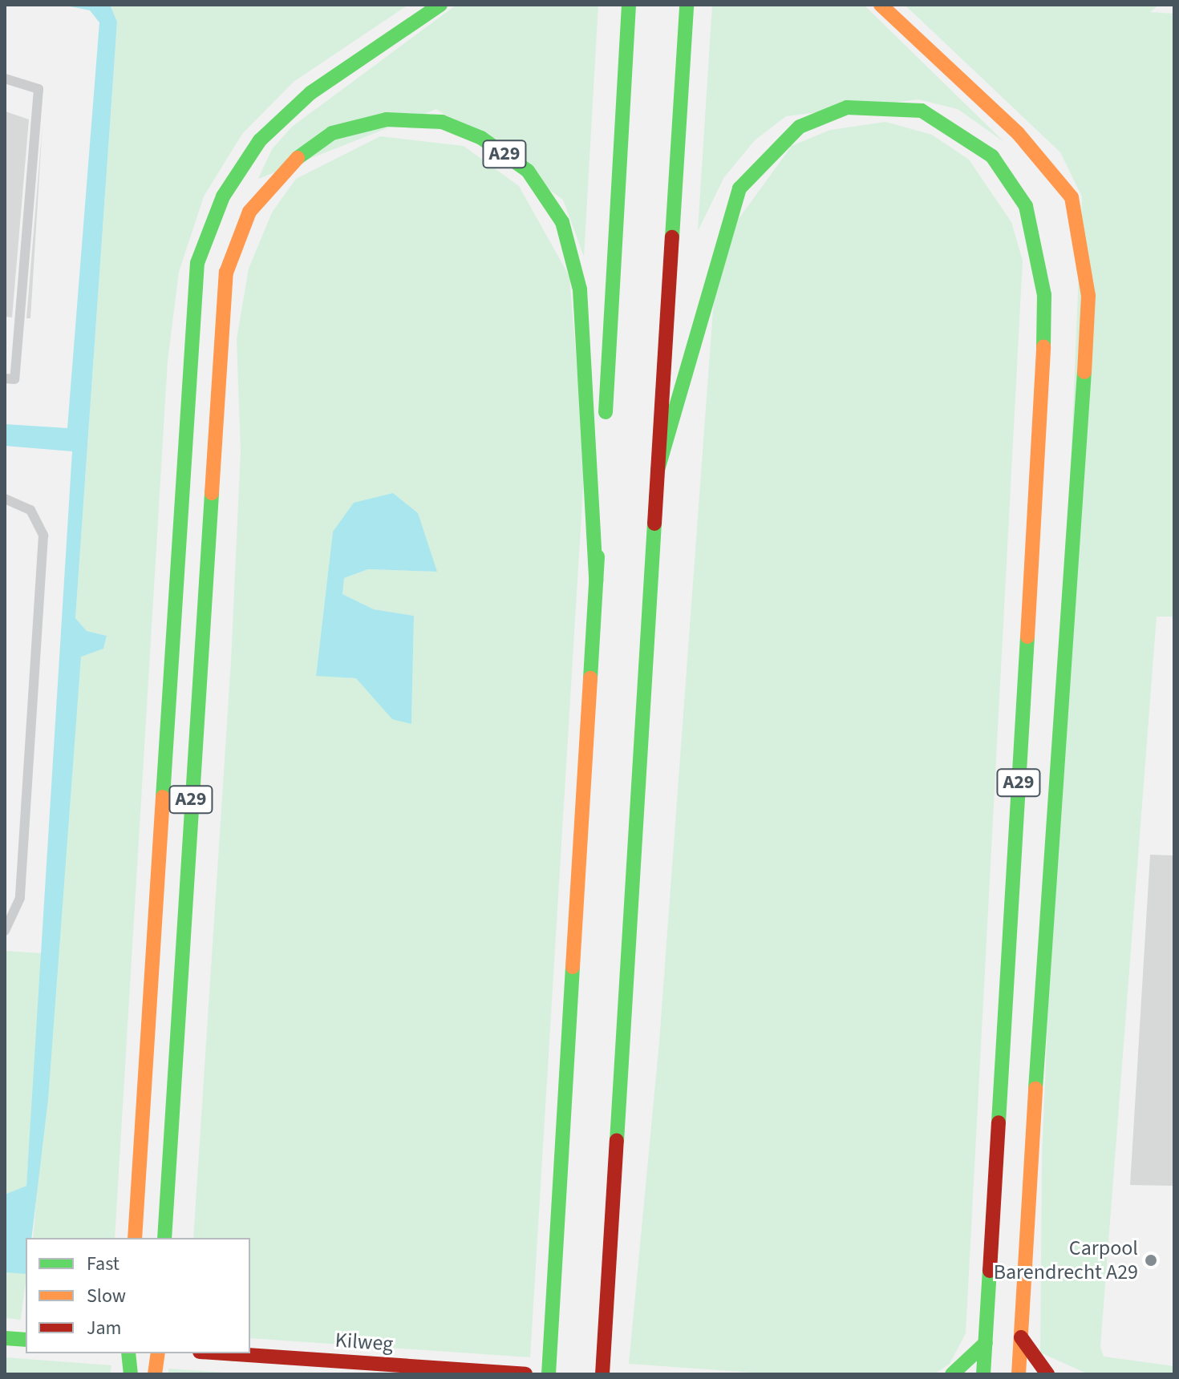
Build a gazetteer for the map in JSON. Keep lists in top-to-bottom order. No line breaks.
{"streets":{"main road":["A29","Kilweg"]},"places":["Carpool Barendrecht A29"],"legend":["Fast","Slow","Jam"]}
